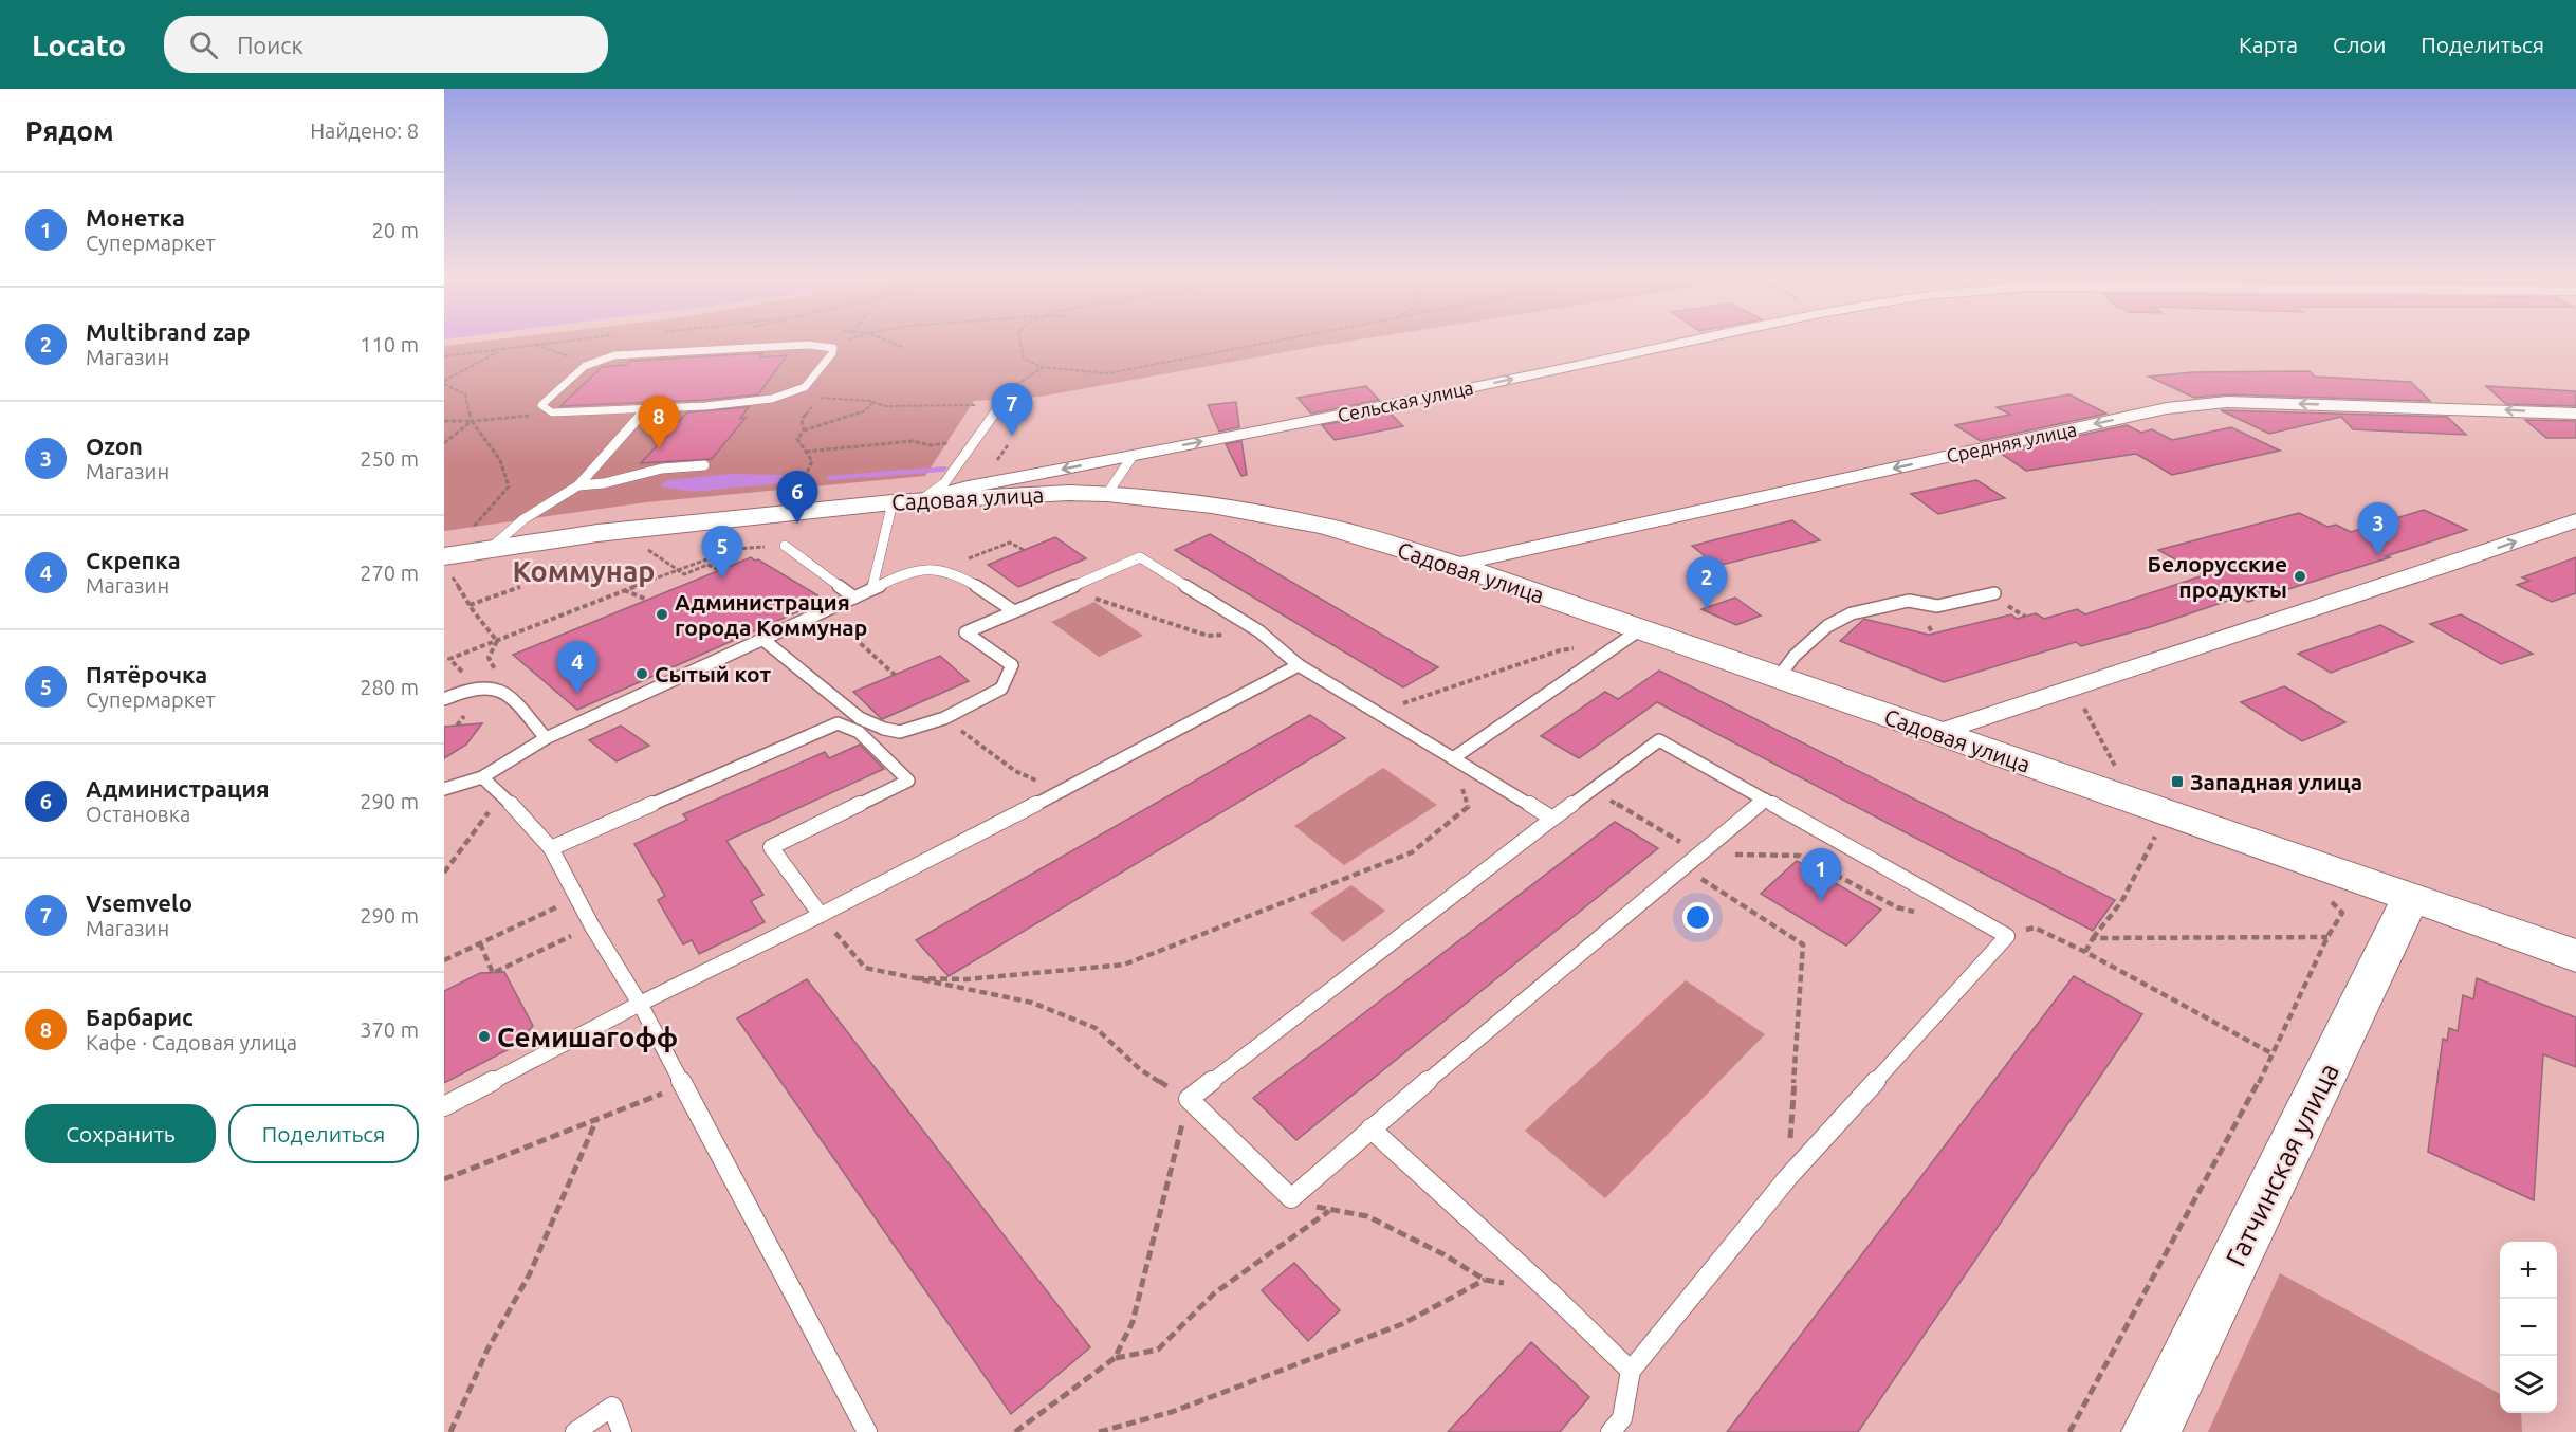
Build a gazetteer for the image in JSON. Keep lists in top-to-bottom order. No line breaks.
{"streets":{"main road":["Садовая улица","Гатчинская улица"],"street":["Сельская улица","Средняя улица"]},"crossings":[["Сельская улица","Садовая улица"],["Средняя улица","Садовая улица"],["Садовая улица","Гатчинская улица"]],"districts":["Коммунар"],"places":{"other":["Белорусские продукты","Администрация города Коммунар","Сытый кот","Семишагофф"],"transit":["Западная улица"]},"page":{"header":"Locato","search":"Поиск","nav":["Карта","Слои","Поделиться"],"heading":["Рядом","Найдено: 8"],"list":[{"mark":"1","name":"Монетка","note":"Супермаркет","value":"20 m"},{"mark":"2","name":"Multibrand zap","note":"Магазин","value":"110 m"},{"mark":"3","name":"Ozon","note":"Магазин","value":"250 m"},{"mark":"4","name":"Скрепка","note":"Магазин","value":"270 m"},{"mark":"5","name":"Пятёрочка","note":"Супермаркет","value":"280 m"},{"mark":"6","name":"Администрация","note":"Остановка","value":"290 m"},{"mark":"7","name":"Vsemvelo","note":"Магазин","value":"290 m"},{"mark":"8","name":"Барбарис","note":"Кафе · Садовая улица","value":"370 m"}],"pins":["7","8","6","3","5","2","4","1"],"buttons":["Сохранить","Поделиться"],"map_buttons":["+","−"]}}
